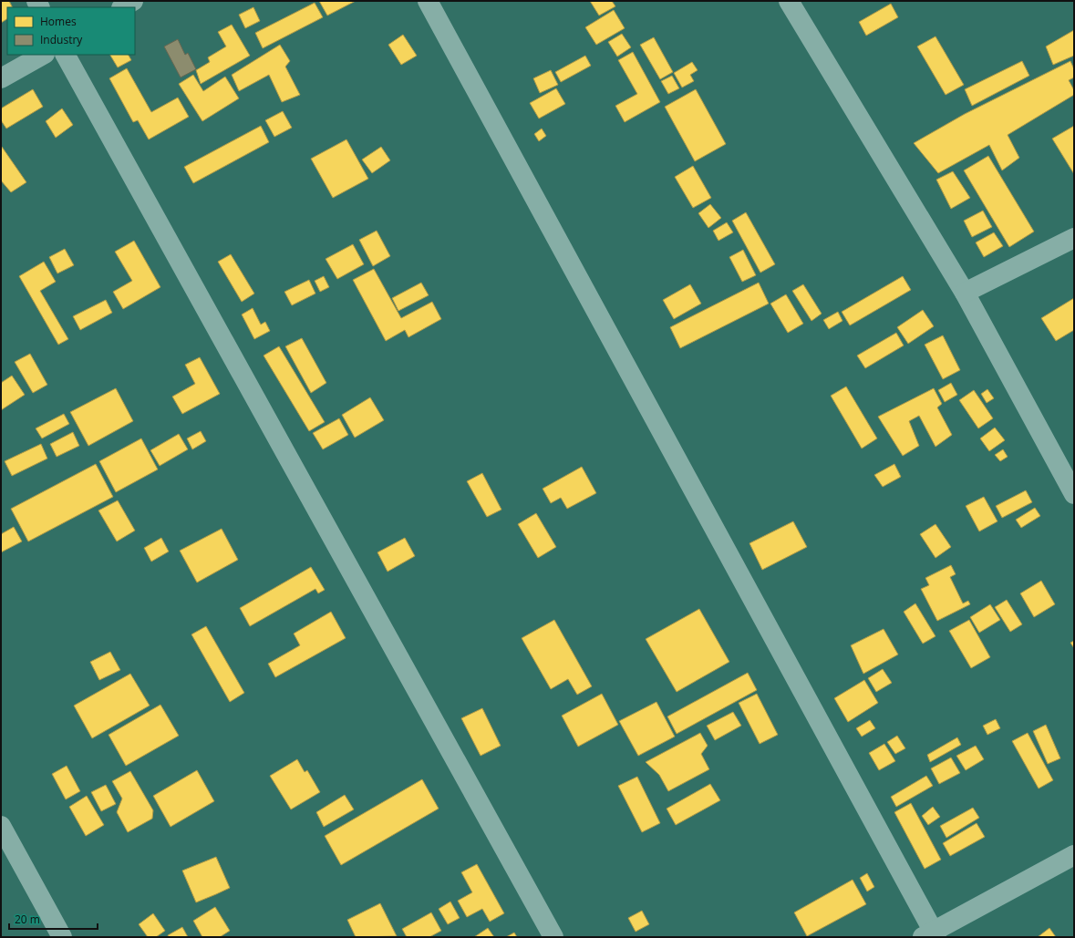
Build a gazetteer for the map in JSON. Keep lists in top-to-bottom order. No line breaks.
{"legend":["Homes","Industry"],"scale_bar":"20 m"}
